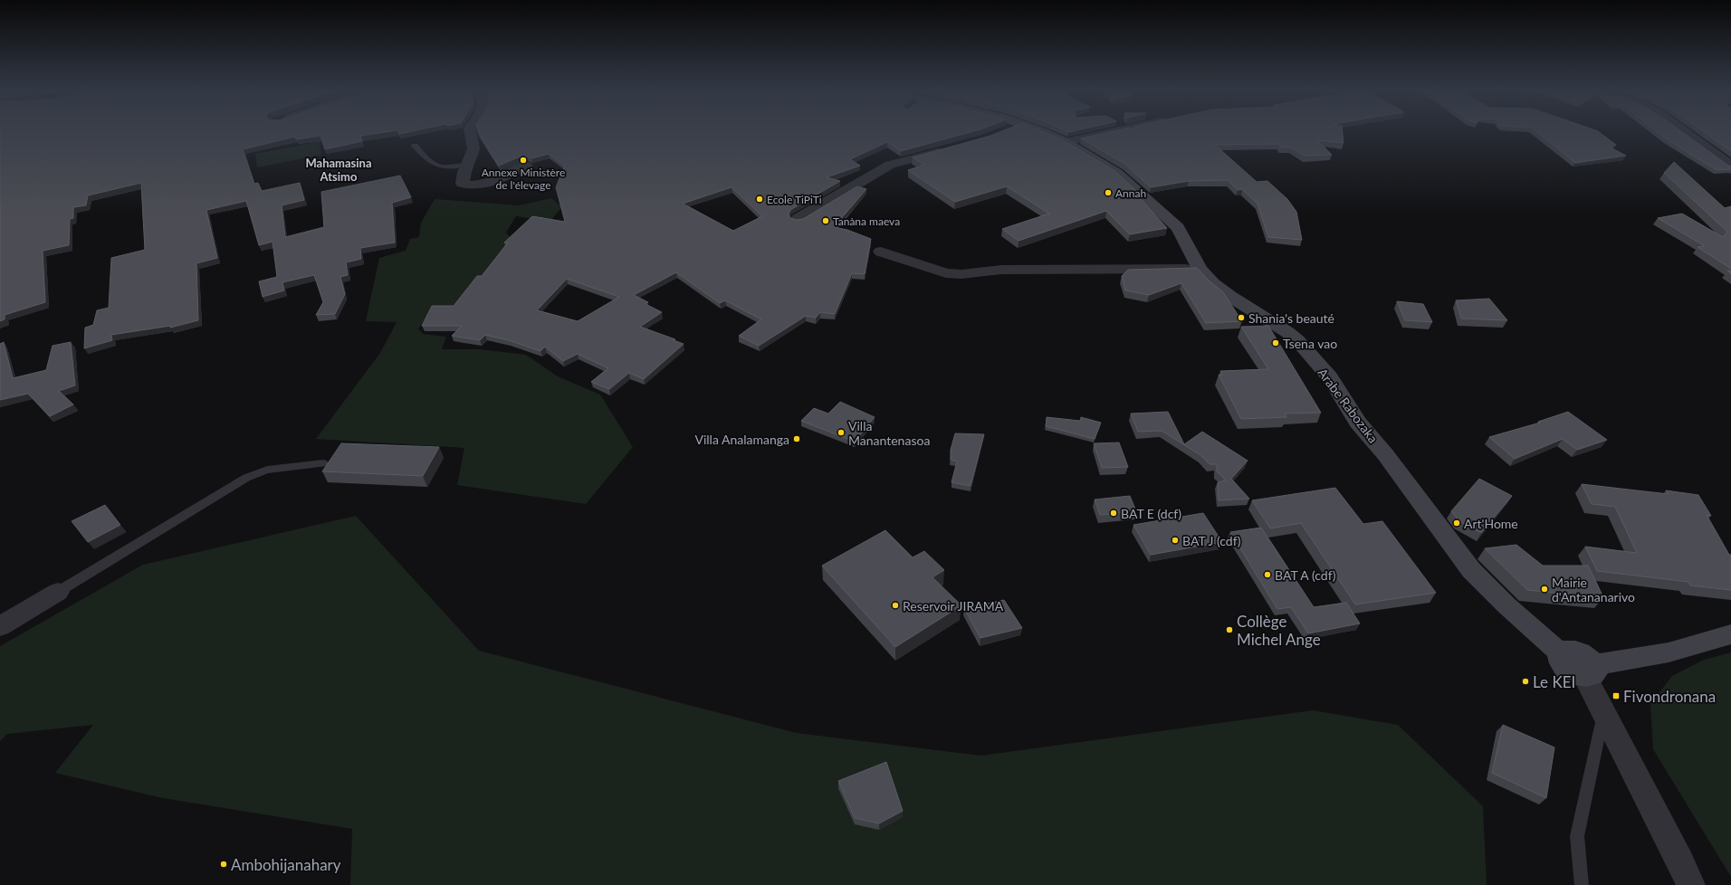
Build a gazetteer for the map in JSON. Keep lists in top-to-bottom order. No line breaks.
{"streets":{"street":["Arabe Rabozaka"]},"districts":["Mahamasina Atsimo"],"places":{"other":["Annexe Ministère de l'élevage","Annah","Ecole TiPiTi","Tanàna maeva","Shania's beauté","Tsena vao","Villa Manantenasoa","Villa Analamanga","BAT E (dcf)","Art'Home","BAT J (cdf)","BAT A (cdf)","Mairie d'Antananarivo","Reservoir JIRAMA","Collège Michel Ange","Le KEI","Ambohijanahary"],"transit":["Fivondronana"]}}
